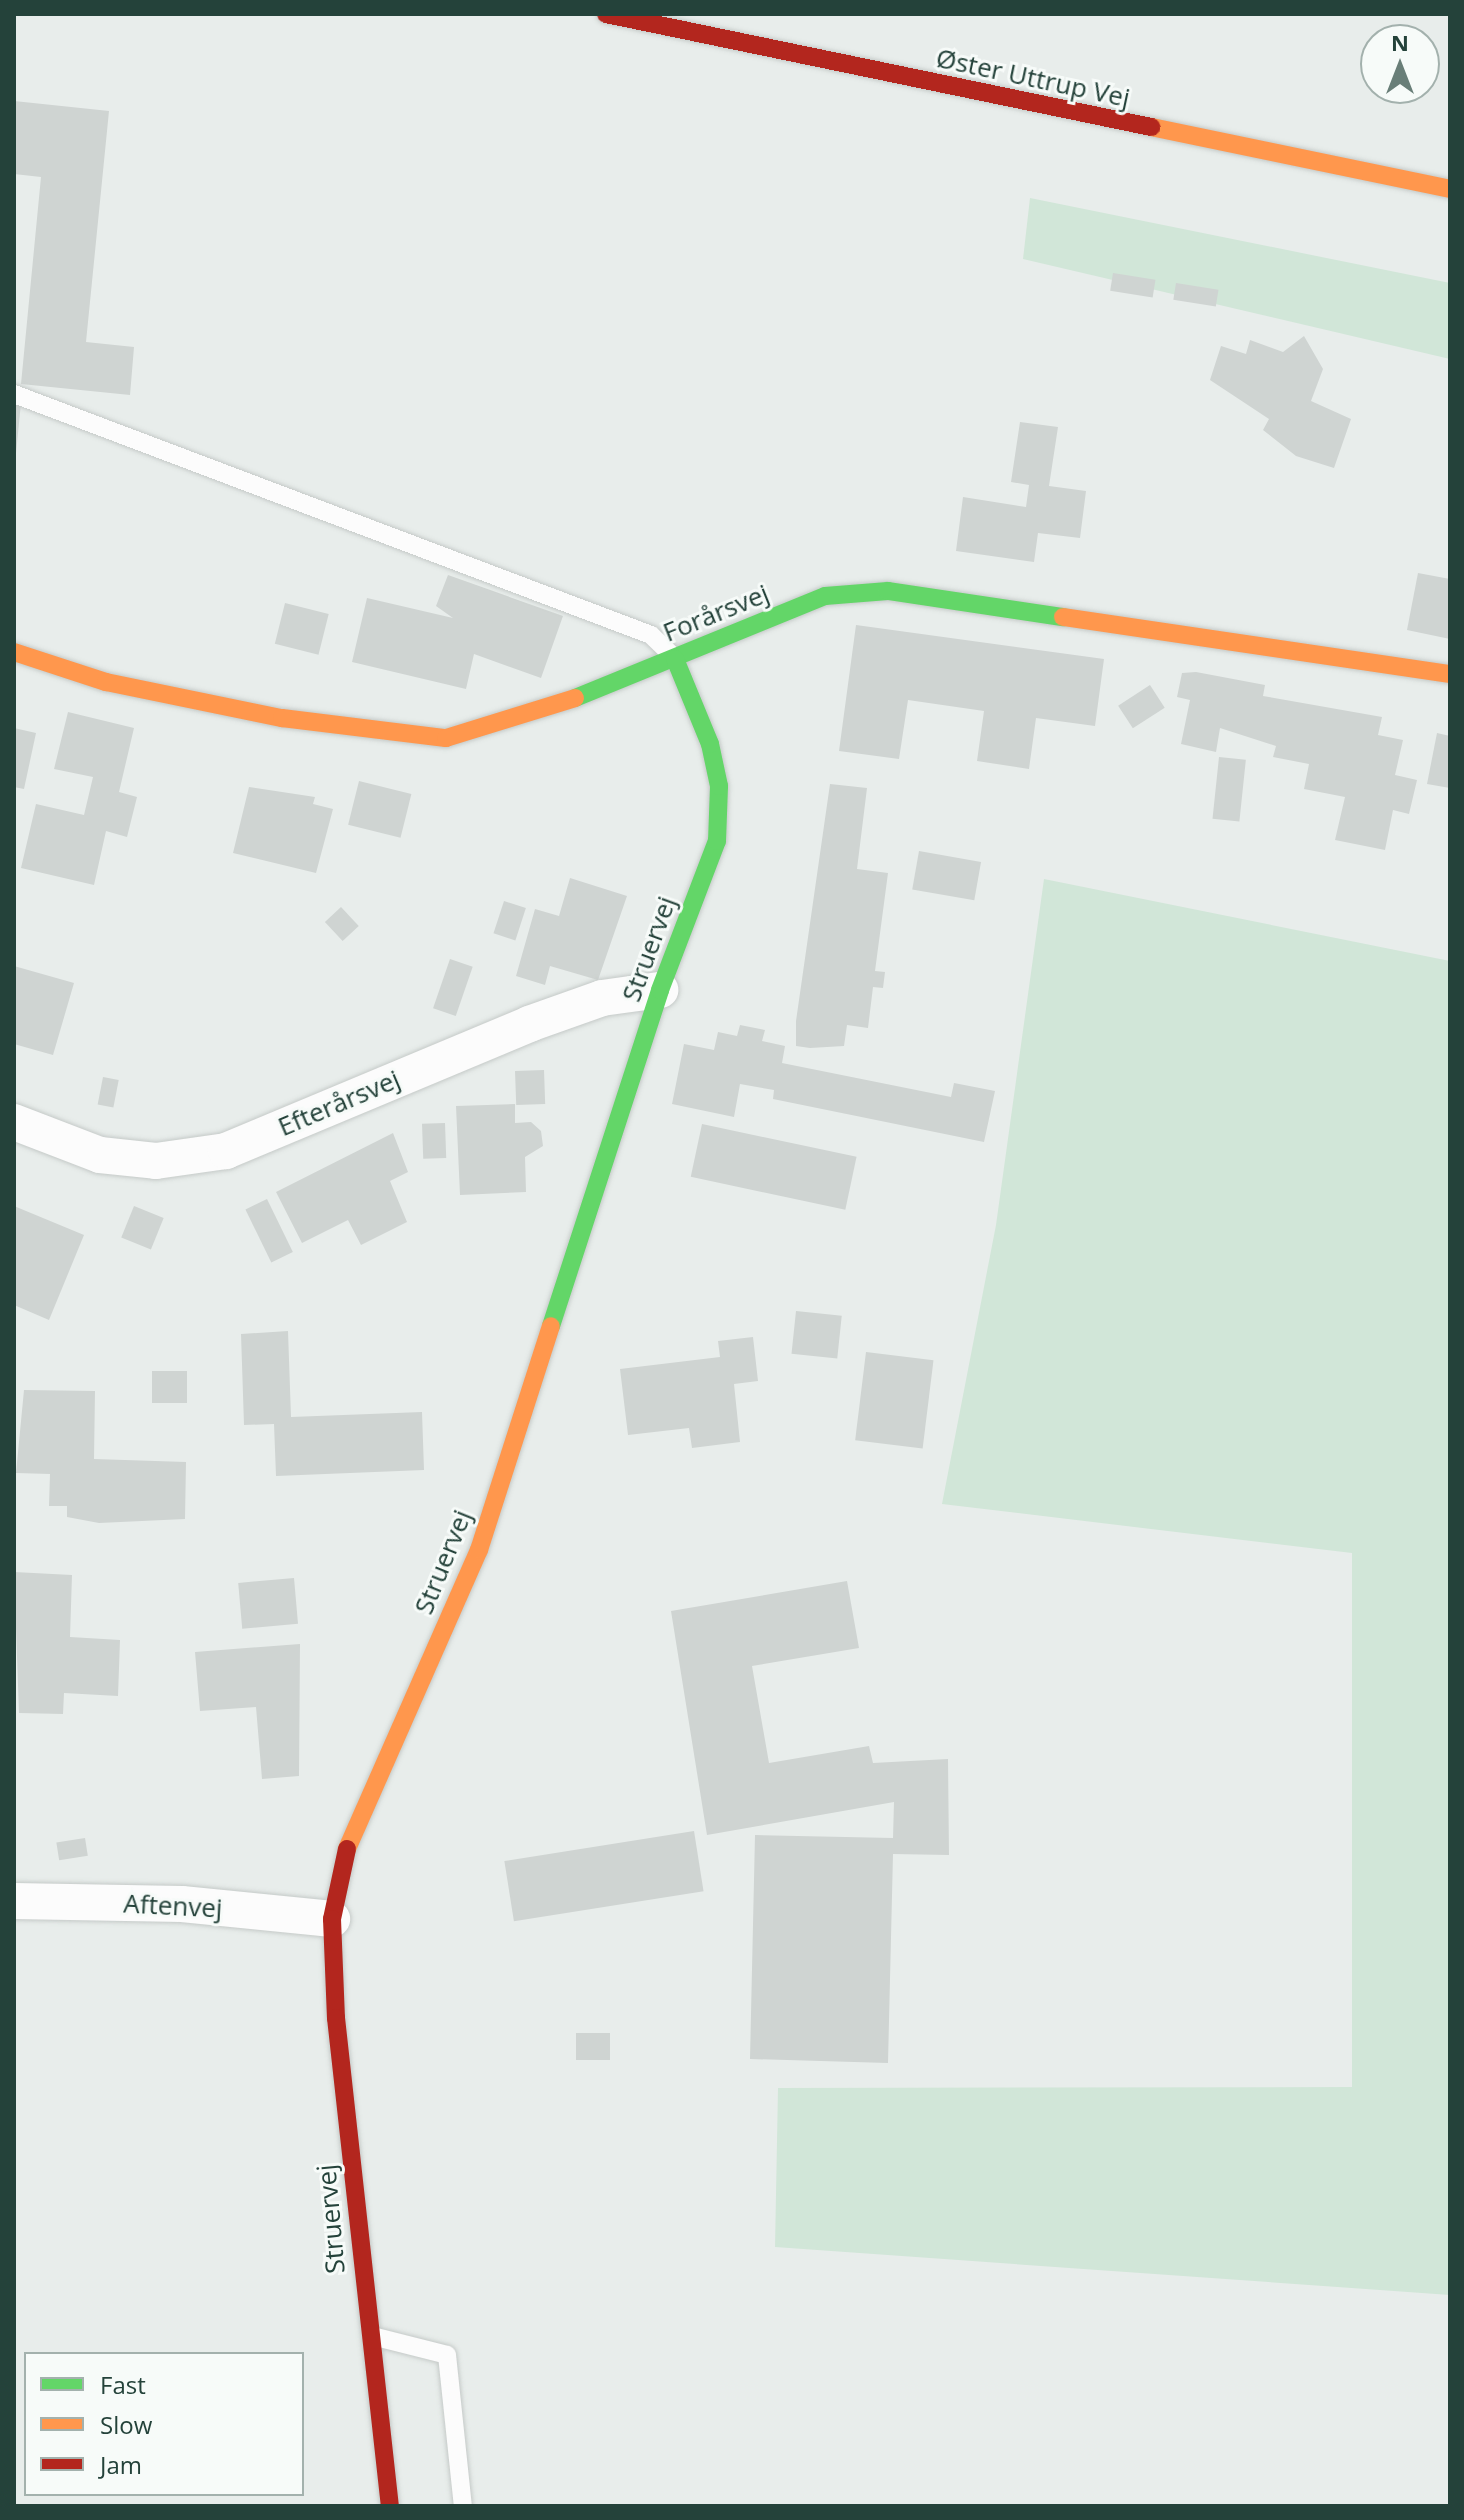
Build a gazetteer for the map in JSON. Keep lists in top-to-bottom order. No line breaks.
{"streets":{"street":["Øster Uttrup Vej","Forårsvej","Struervej","Efterårsvej","Aftenvej"]},"crossings":[["Forårsvej","Struervej"],["Struervej","Efterårsvej"],["Struervej","Aftenvej"]],"legend":["Fast","Slow","Jam"],"north":"top"}
